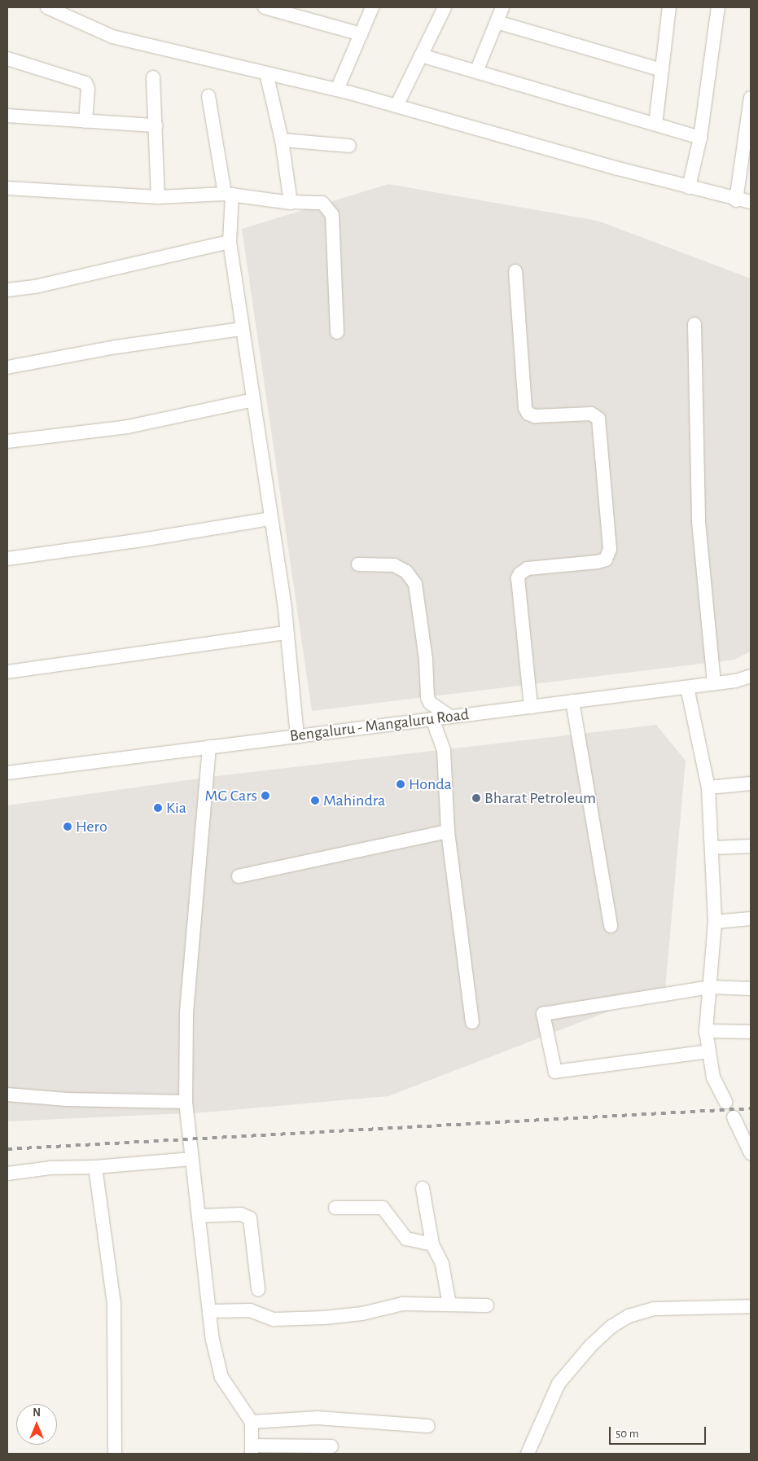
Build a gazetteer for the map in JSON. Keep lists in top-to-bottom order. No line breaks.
{"streets":{"street":["Bengaluru - Mangaluru Road"]},"places":["Honda","MG Cars","Bharat Petroleum","Mahindra","Kia","Hero"],"scale_bar":"50 m","north":"top"}
